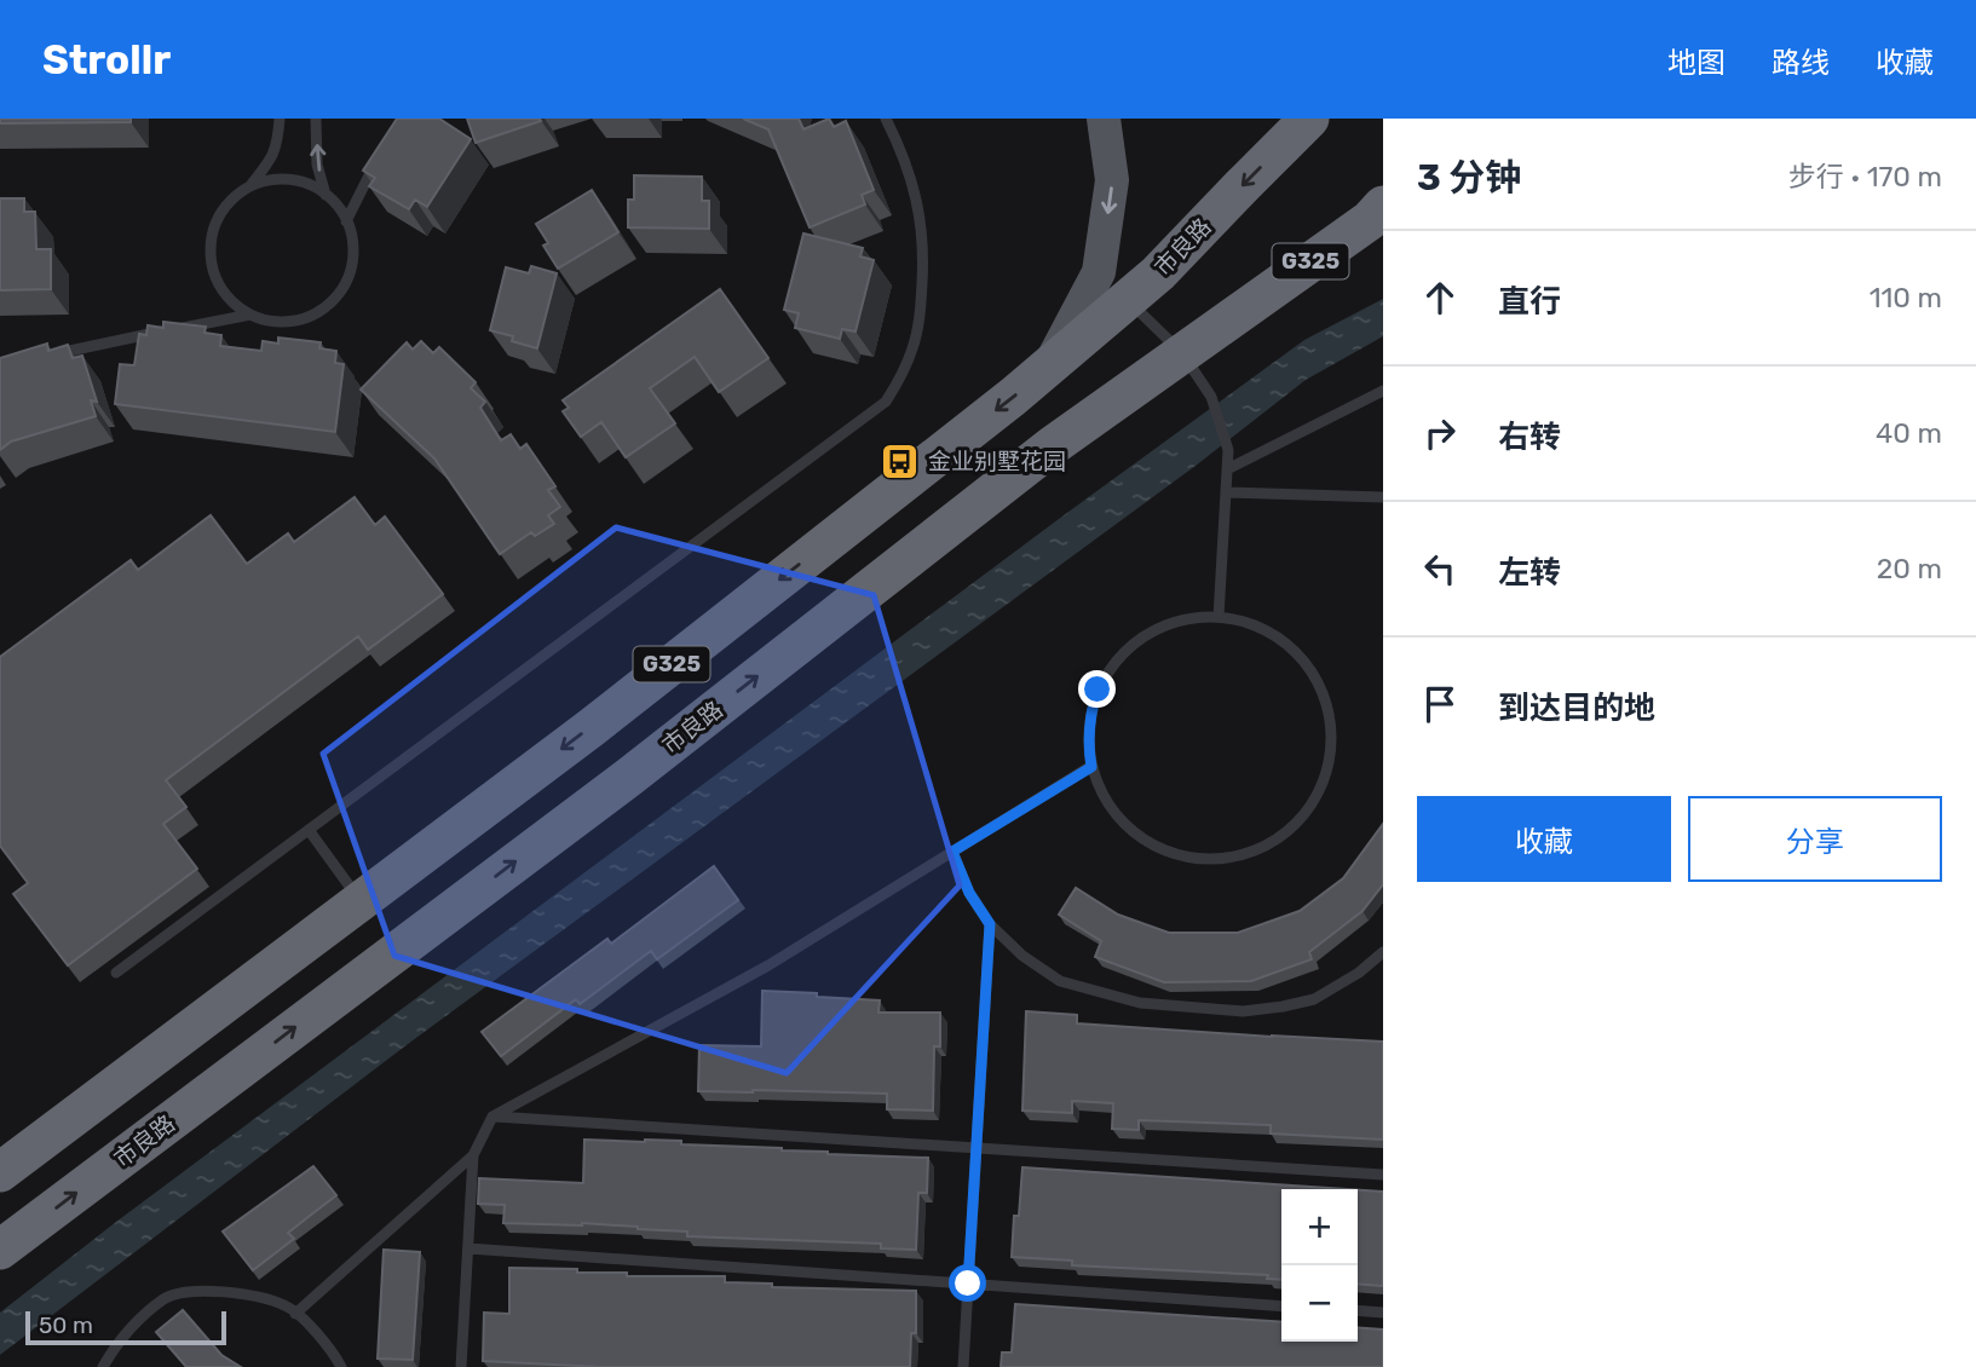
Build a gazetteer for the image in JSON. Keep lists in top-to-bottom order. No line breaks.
{"streets":{"highway":["市良路","G325"]},"crossings":[["市良路","G325"]],"places":{"bus stop":["金业别墅花园"]},"scale_bar":"50 m","page":{"header":"Strollr","nav":["地图","路线","收藏"],"heading":["3 分钟","步行 · 170 m"],"list":[["直行","110 m"],["右转","40 m"],["左转","20 m"],"到达目的地"],"buttons":["收藏","分享"],"map_buttons":["+","−"],"scale":"50 m"}}
